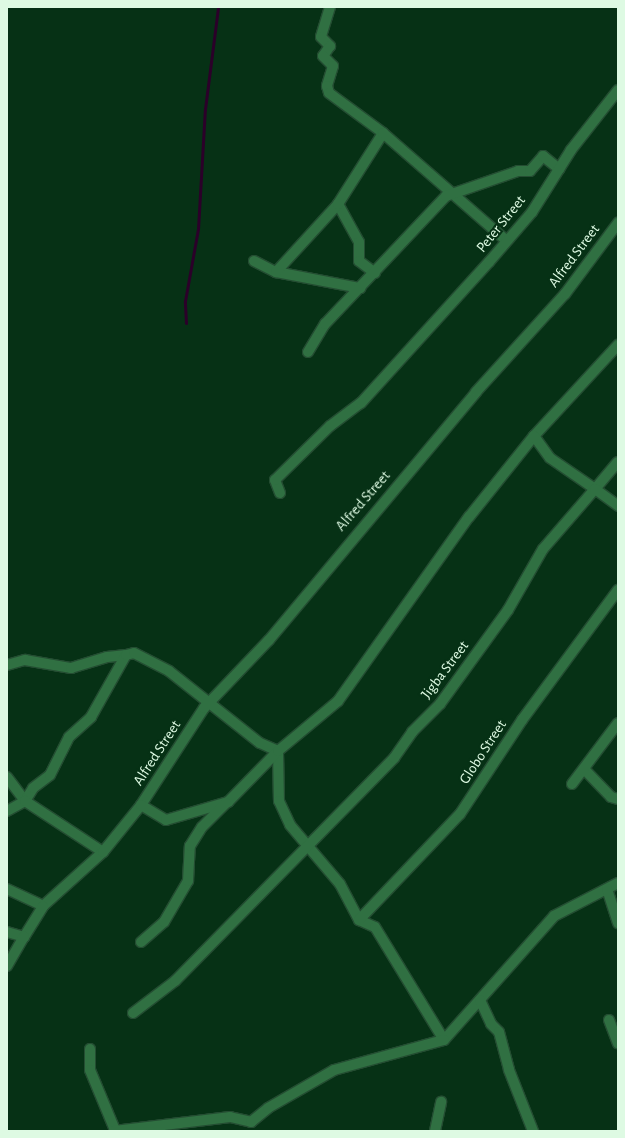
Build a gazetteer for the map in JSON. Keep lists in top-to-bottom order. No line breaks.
{"streets":{"street":["Peter Street","Alfred Street","Jigba Street","Globo Street"]}}
